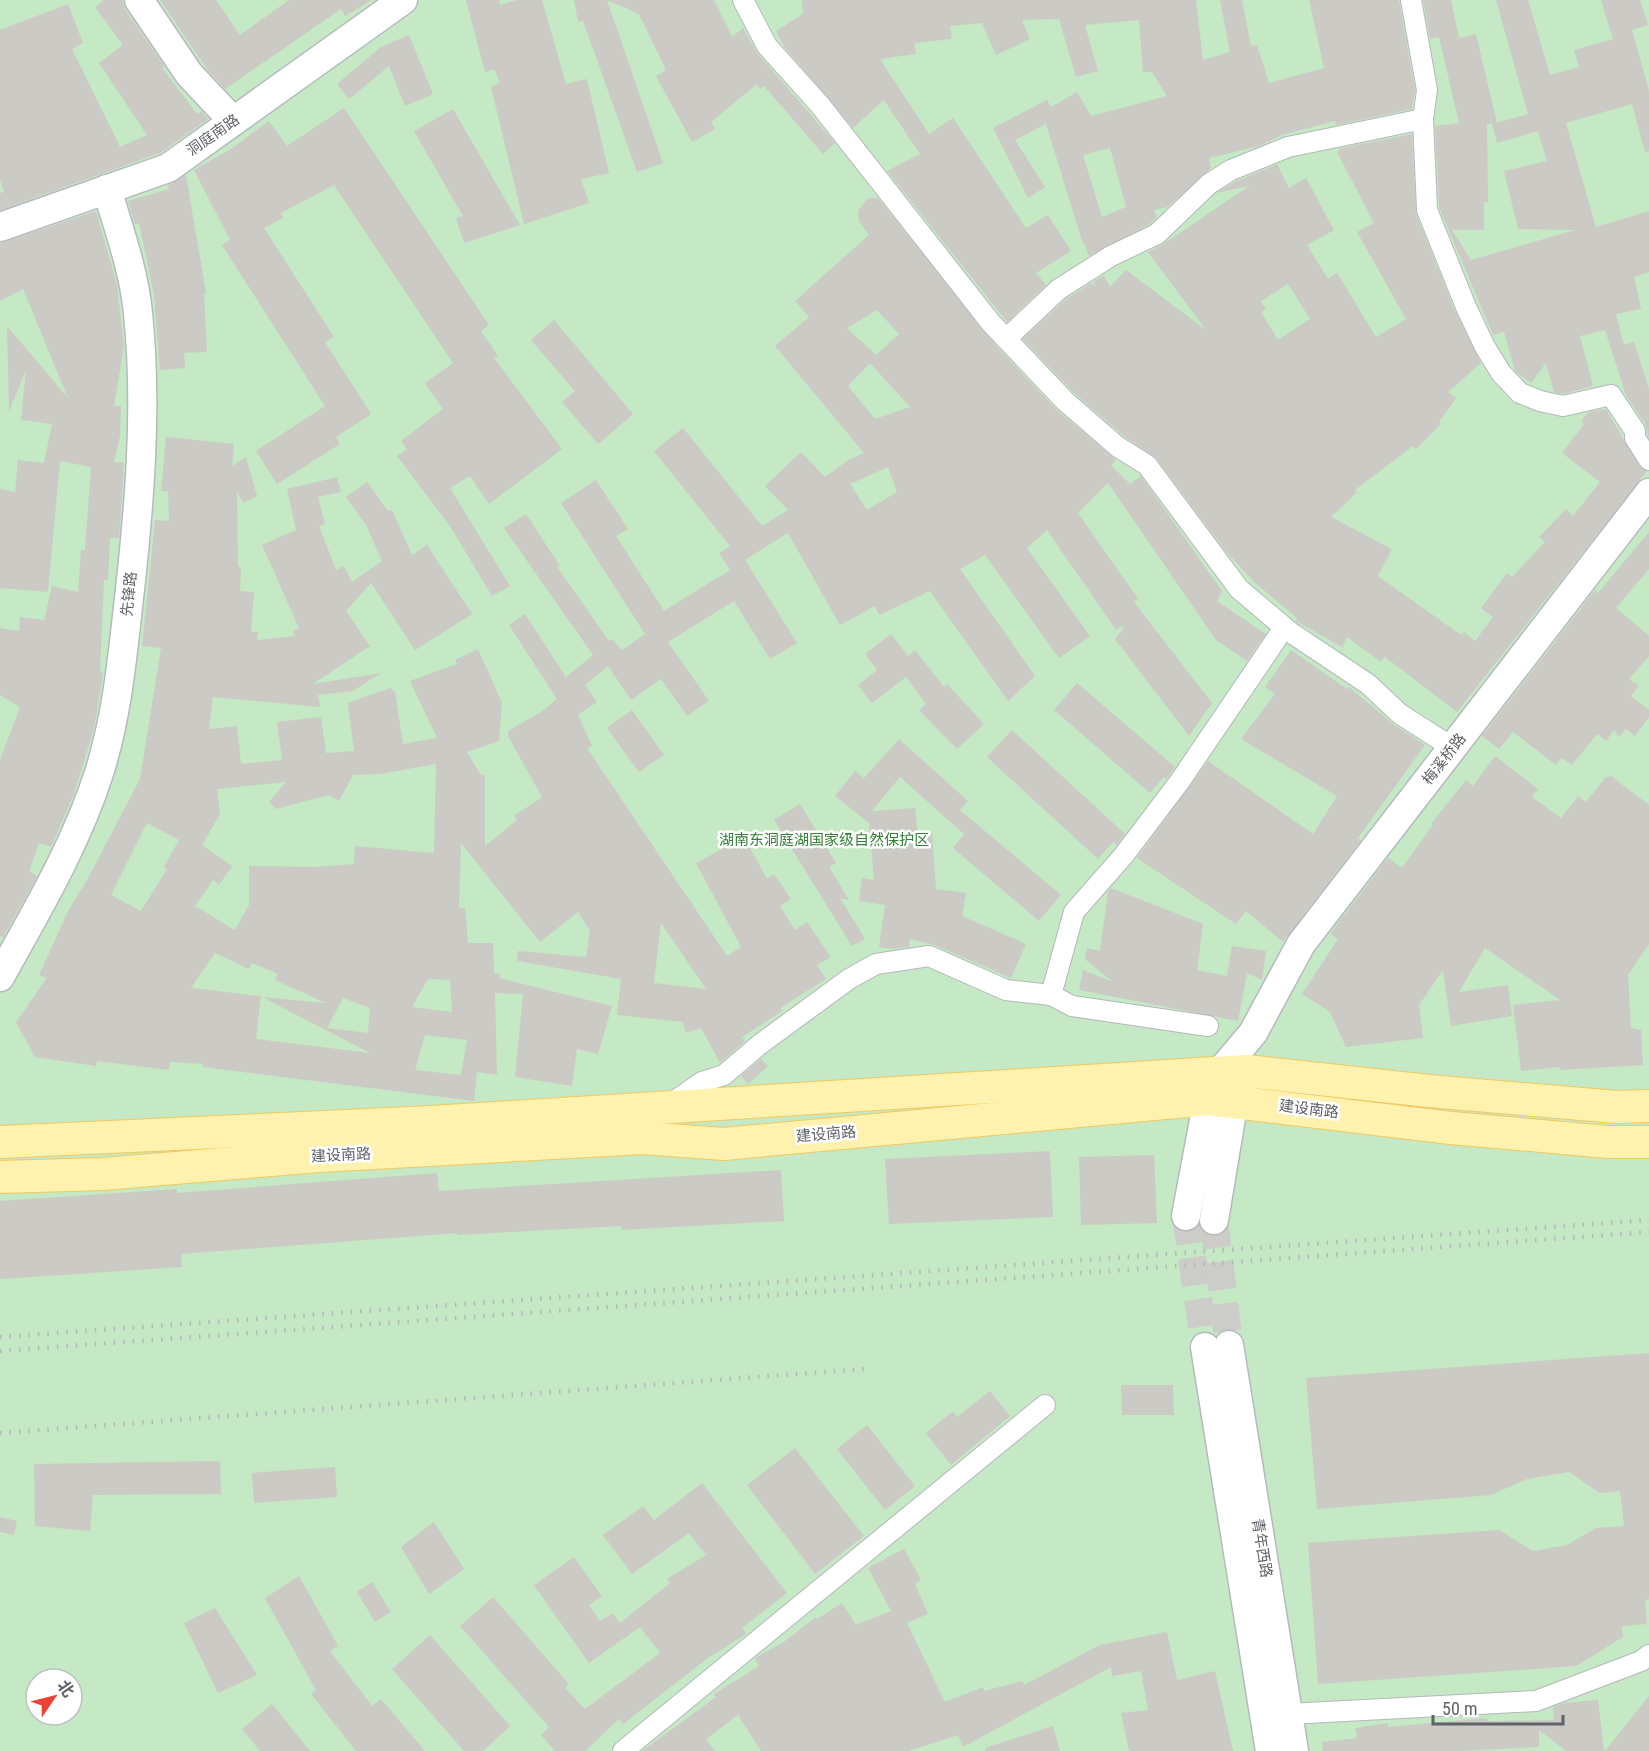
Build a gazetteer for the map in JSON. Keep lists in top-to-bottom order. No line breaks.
{"streets":{"main road":["洞庭南路","先锋路","梅溪桥路","建设南路","青年西路"]},"crossings":[["洞庭南路","先锋路"],["梅溪桥路","建设南路"]],"parks":["湖南东洞庭湖国家级自然保护区"],"scale_bar":"50 m","north":"top right"}
